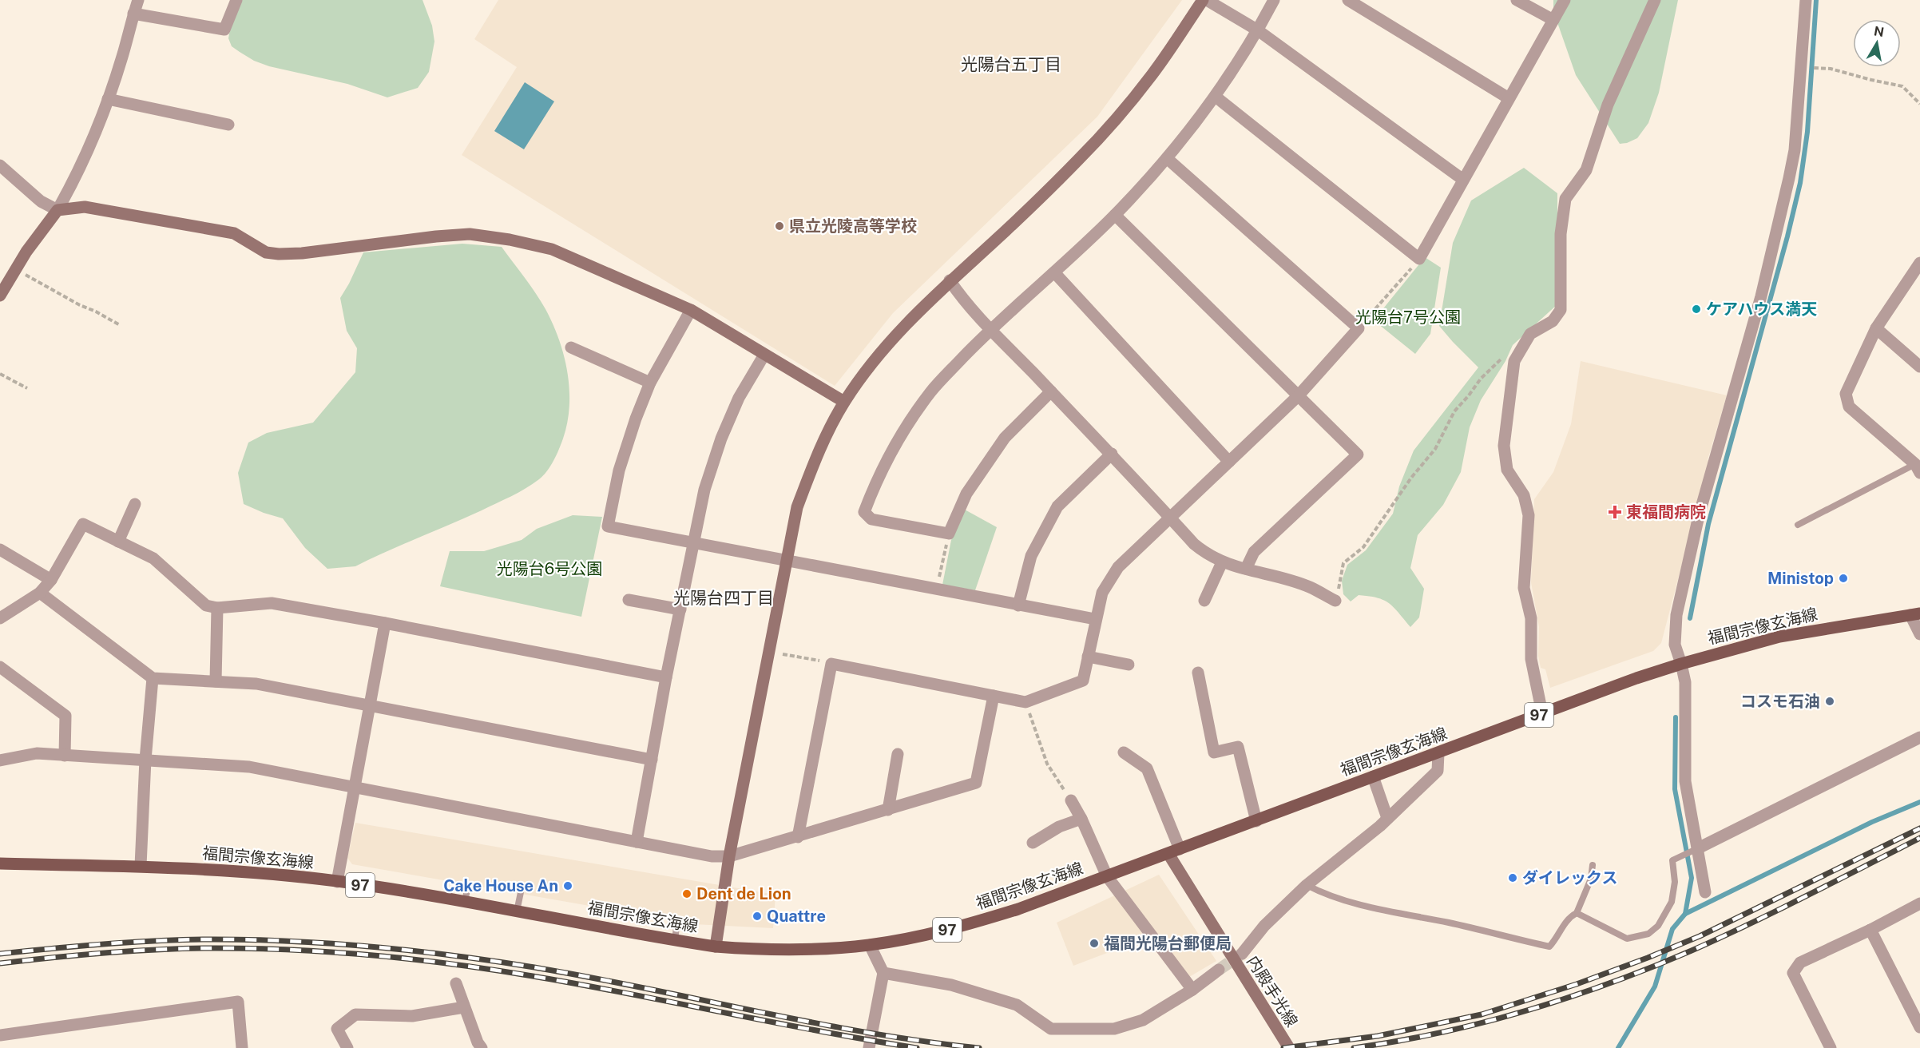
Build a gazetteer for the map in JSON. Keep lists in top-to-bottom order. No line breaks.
{"streets":{"main road":["福間宗像玄海線","97"],"street":["内殿手光線"]},"crossings":[["福間宗像玄海線","内殿手光線"]],"districts":["光陽台五丁目","光陽台四丁目"],"parks":["光陽台7号公園","光陽台6号公園"],"places":{"other":["県立光陵高等学校","ケアハウス満天","Ministop","コスモ石油","ダイレックス","Cake House An","Dent de Lion","Quattre","福間光陽台郵便局"],"health":["東福間病院"]},"north":"top"}
